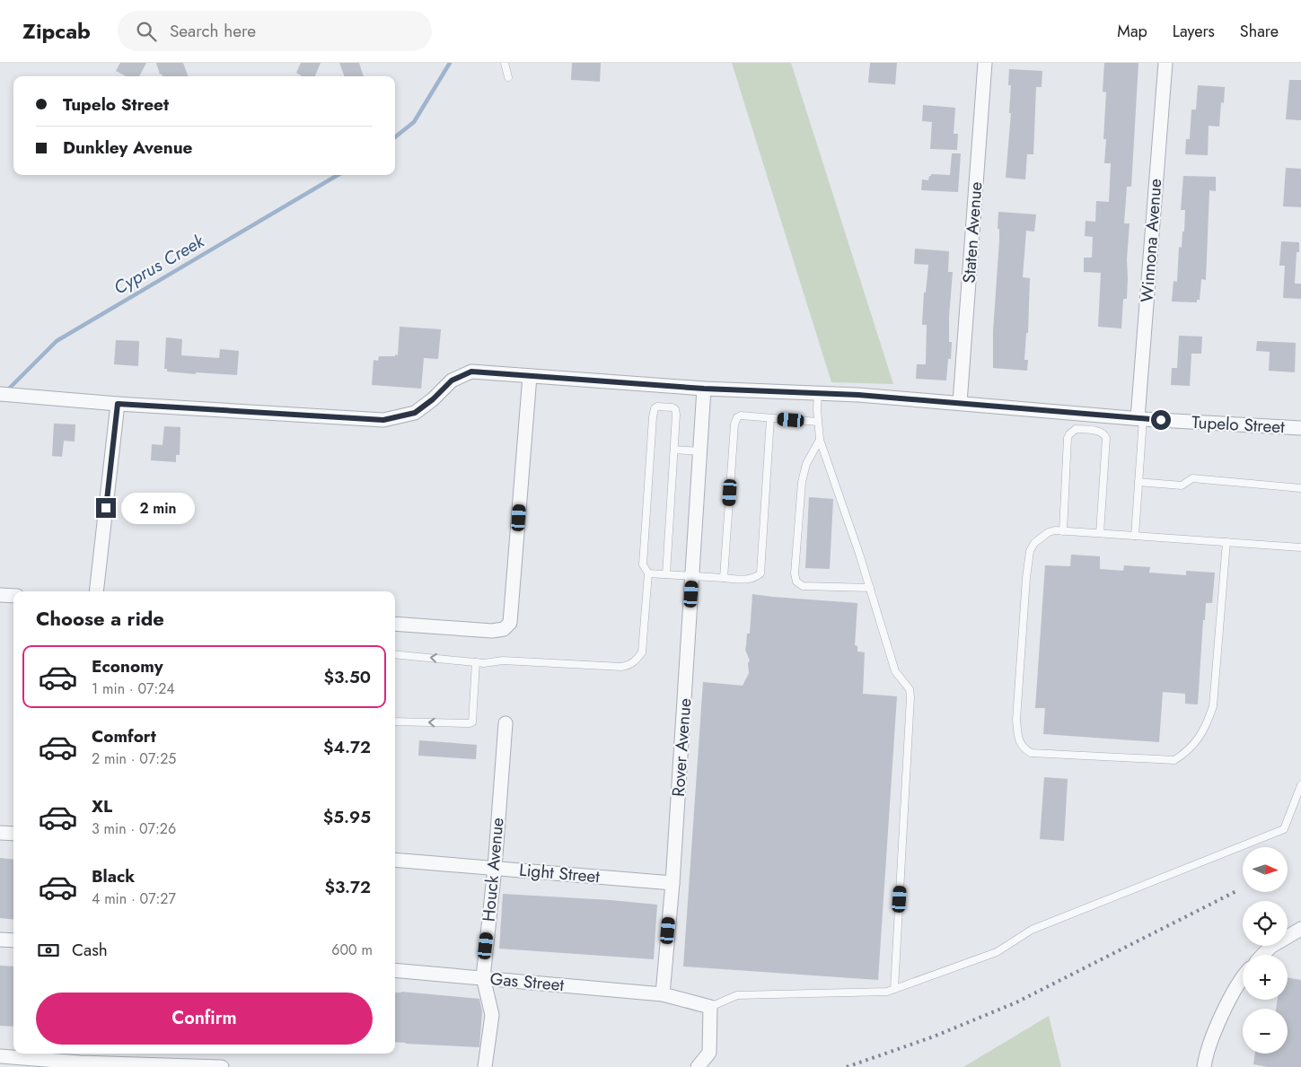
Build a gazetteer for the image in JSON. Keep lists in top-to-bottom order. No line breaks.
{"streets":{"street":["Staten Avenue","Winnona Avenue","Tupelo Street","Rover Avenue","Houck Avenue","Light Street","Gas Street"]},"crossings":[["Staten Avenue","Tupelo Street"],["Winnona Avenue","Tupelo Street"],["Tupelo Street","Rover Avenue"],["Rover Avenue","Light Street"],["Rover Avenue","Gas Street"],["Houck Avenue","Light Street"],["Houck Avenue","Gas Street"]],"water":["Cyprus Creek"],"north":"right","page":{"header":"Zipcab","search":"Search here","nav":["Map","Layers","Share"],"banner":["Tupelo Street","Dunkley Avenue"],"bubble":"2 min","heading":"Choose a ride","list":[{"name":"Economy","note":"1 min · 07:24","value":"$3.50"},{"name":"Comfort","note":"2 min · 07:25","value":"$4.72"},{"name":"XL","note":"3 min · 07:26","value":"$5.95"},{"name":"Black","note":"4 min · 07:27","value":"$3.72"}],"map_buttons":["+","−"],"pay":["Cash","600 m"],"buttons":"Confirm"}}
